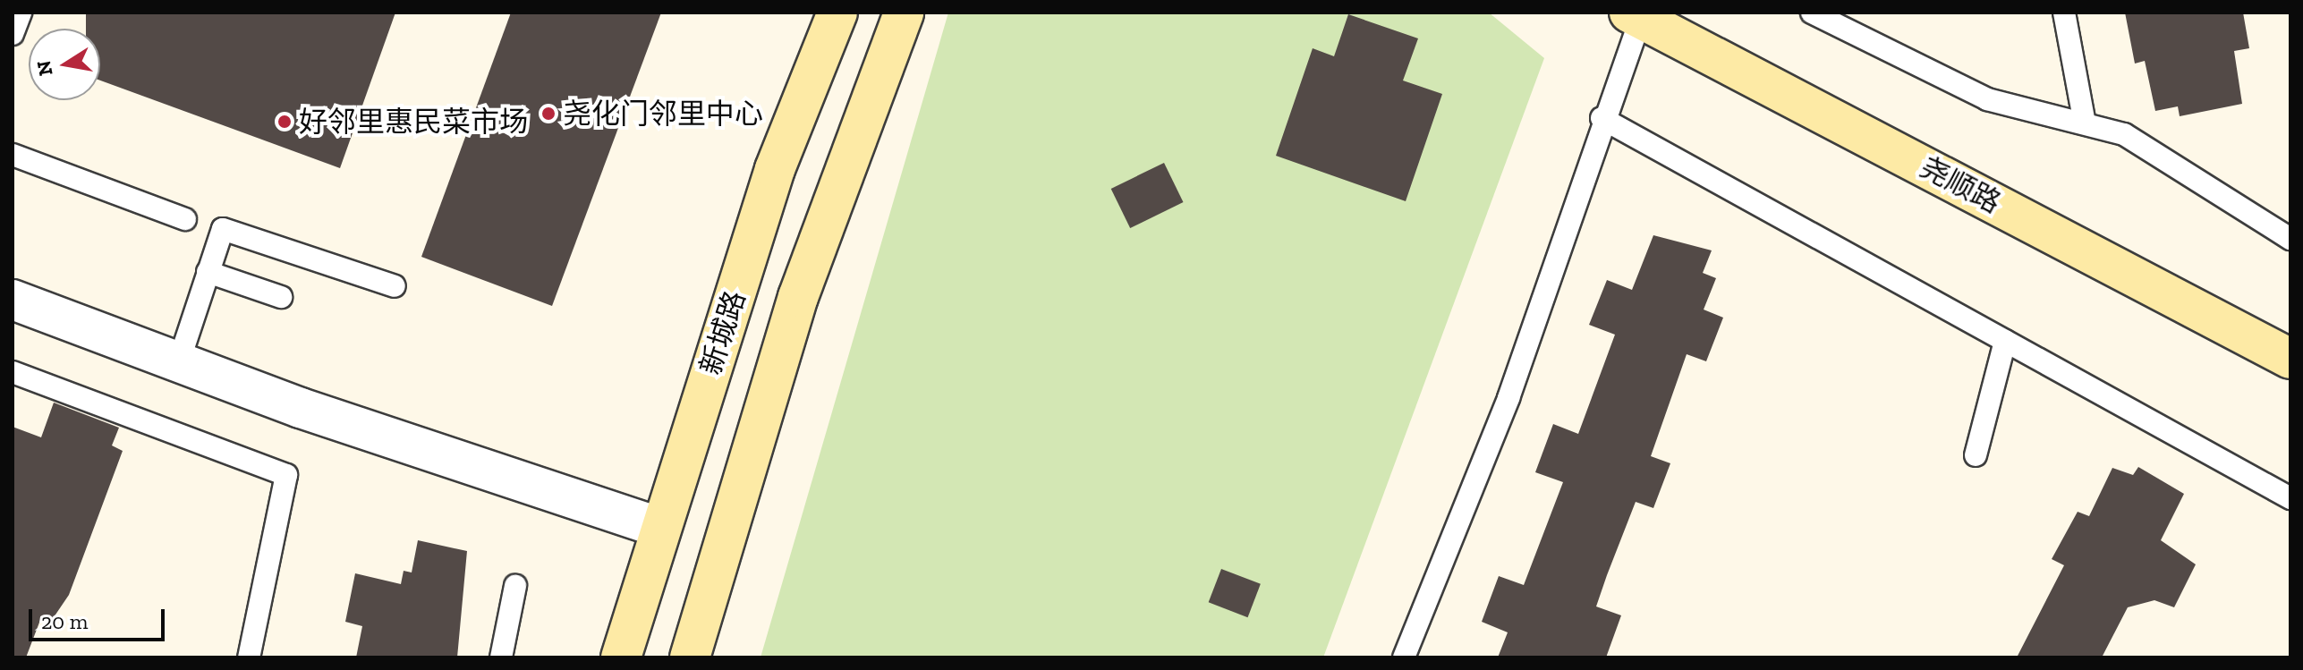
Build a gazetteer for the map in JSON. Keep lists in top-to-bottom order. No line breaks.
{"streets":{"main road":["尧顺路","新城路"]},"places":["尧化门邻里中心","好邻里惠民菜市场"],"scale_bar":"20 m","north":"left"}
